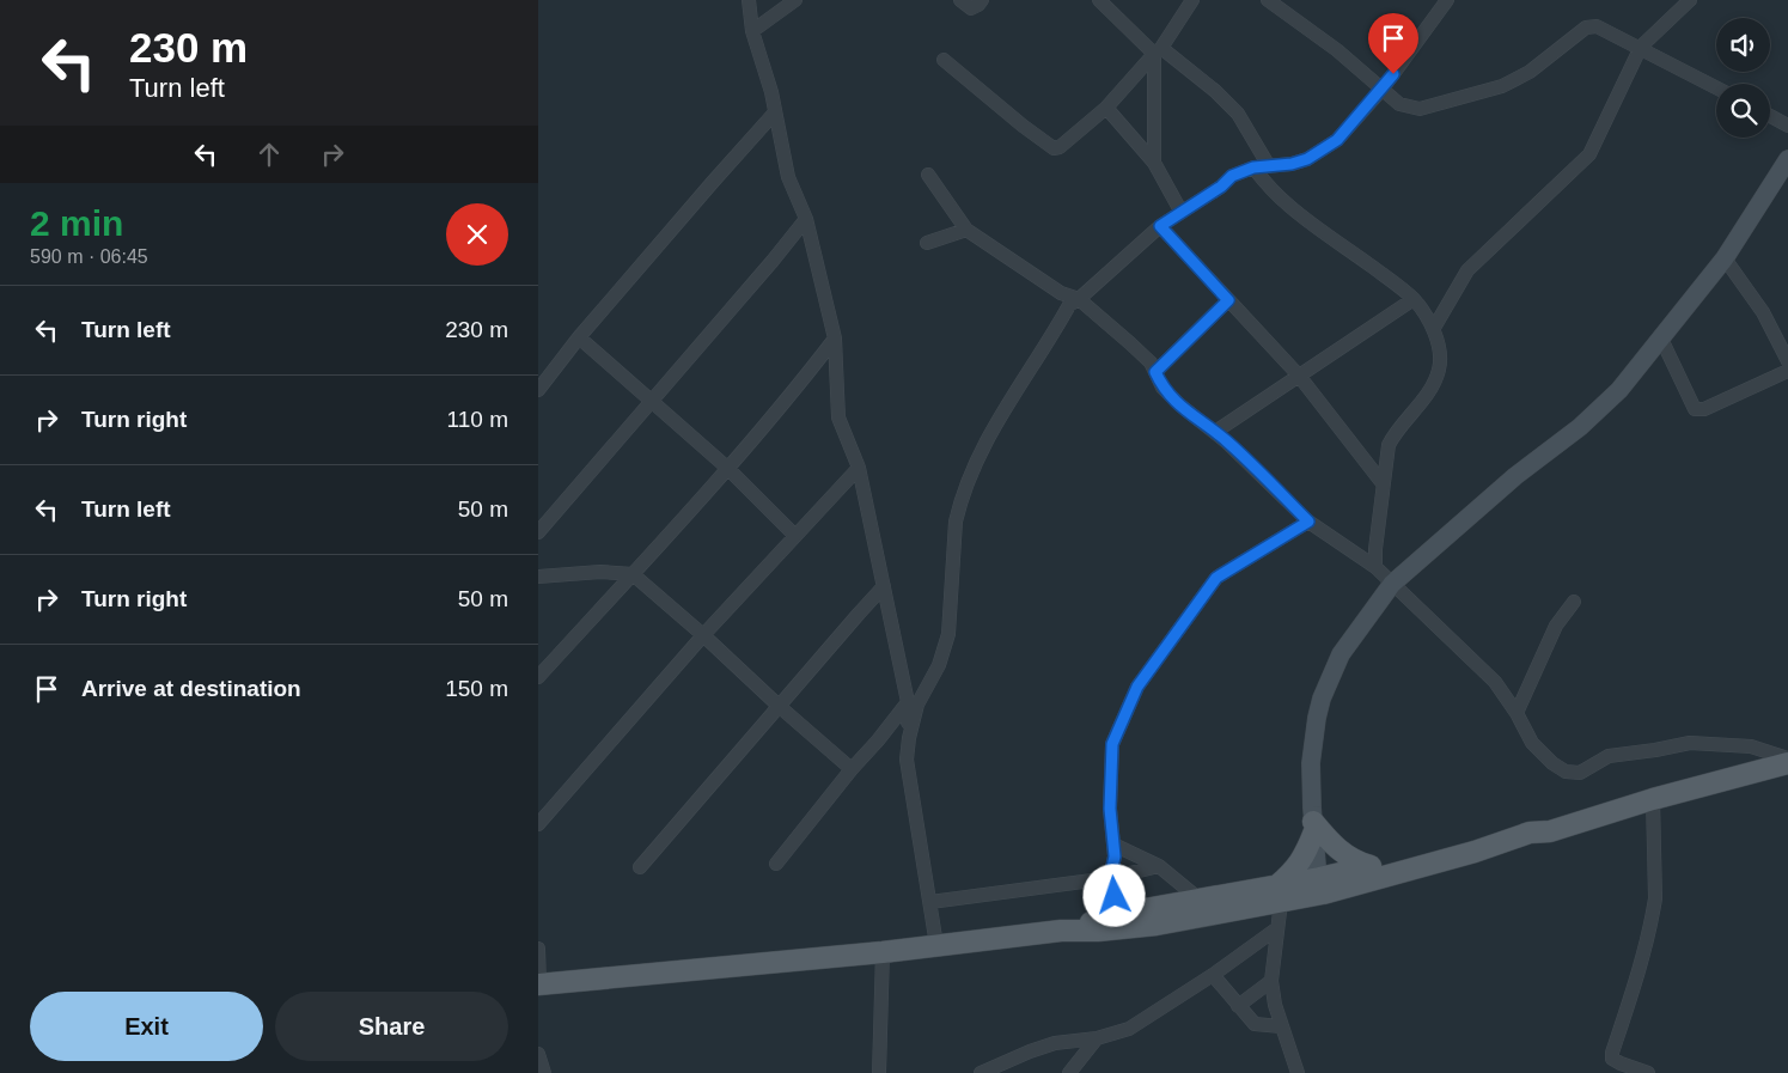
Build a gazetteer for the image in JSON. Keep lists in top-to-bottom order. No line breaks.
{"page":{"turn":["230 m","Turn left"],"heading":["2 min","590 m · 06:45"],"list":[{"name":"Turn left","value":"230 m"},{"name":"Turn right","value":"110 m"},{"name":"Turn left","value":"50 m"},{"name":"Turn right","value":"50 m"},{"name":"Arrive at destination","value":"150 m"}],"buttons":["Exit","Share"]}}
